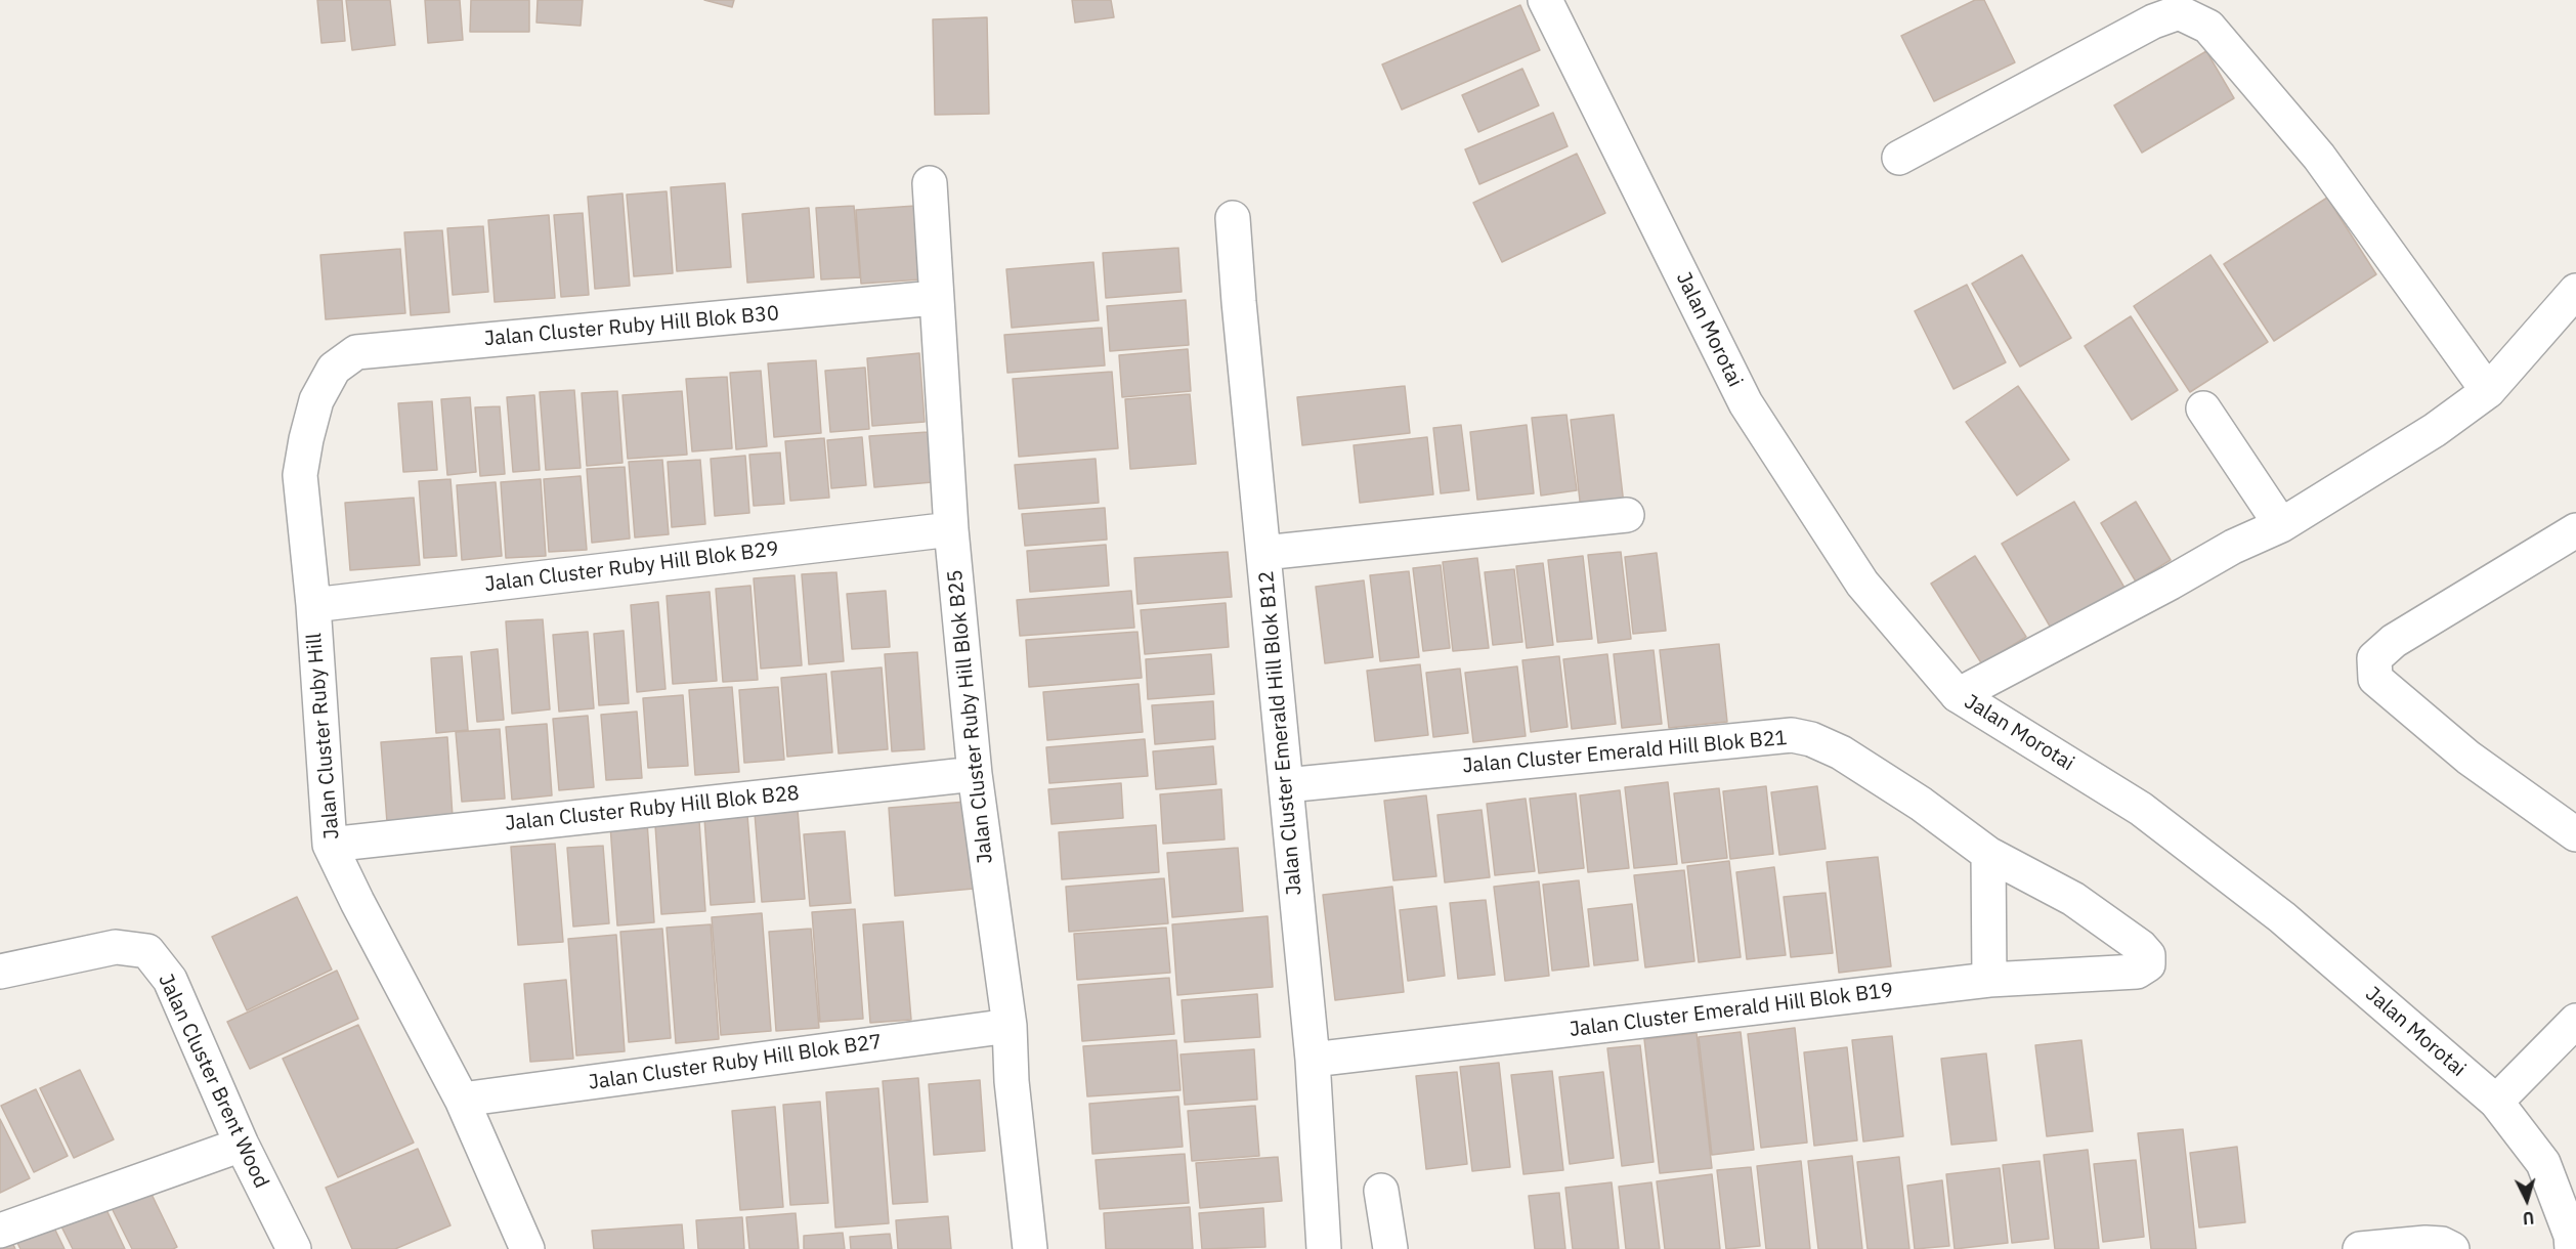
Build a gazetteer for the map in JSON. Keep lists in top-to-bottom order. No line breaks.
{"streets":{"street":["Jalan Cluster Ruby Hill Blok B30","Jalan Morotai","Jalan Cluster Ruby Hill Blok B29","Jalan Cluster Ruby Hill Blok B25","Jalan Cluster Emerald Hill Blok B12","Jalan Cluster Ruby Hill","Jalan Cluster Emerald Hill Blok B21","Jalan Cluster Ruby Hill Blok B28","Jalan Cluster Emerald Hill Blok B19","Jalan Cluster Ruby Hill Blok B27","Jalan Cluster Brent Wood"]},"crossings":[["Jalan Cluster Ruby Hill Blok B30","Jalan Cluster Ruby Hill Blok B25"],["Jalan Cluster Ruby Hill Blok B30","Jalan Cluster Ruby Hill"],["Jalan Cluster Ruby Hill Blok B29","Jalan Cluster Ruby Hill Blok B25"],["Jalan Cluster Ruby Hill Blok B29","Jalan Cluster Ruby Hill"],["Jalan Cluster Ruby Hill Blok B25","Jalan Cluster Ruby Hill Blok B28"],["Jalan Cluster Ruby Hill Blok B25","Jalan Cluster Ruby Hill Blok B27"],["Jalan Cluster Emerald Hill Blok B12","Jalan Cluster Emerald Hill Blok B21"],["Jalan Cluster Emerald Hill Blok B12","Jalan Cluster Emerald Hill Blok B19"],["Jalan Cluster Ruby Hill","Jalan Cluster Ruby Hill Blok B28"],["Jalan Cluster Ruby Hill","Jalan Cluster Ruby Hill Blok B27"],["Jalan Cluster Emerald Hill Blok B21","Jalan Cluster Emerald Hill Blok B19"]],"north":"bottom"}
